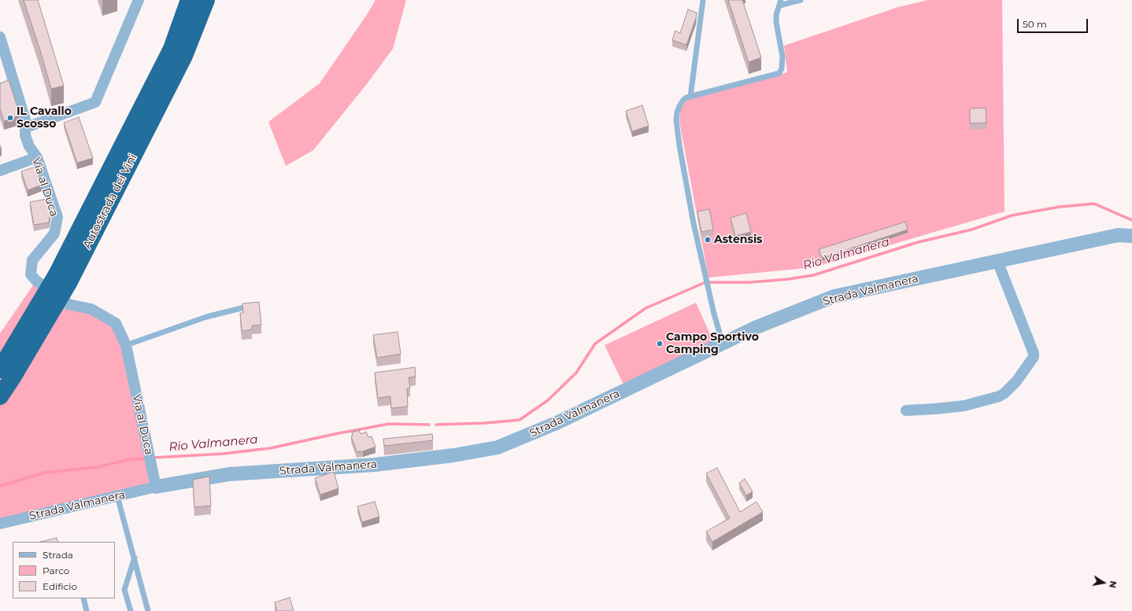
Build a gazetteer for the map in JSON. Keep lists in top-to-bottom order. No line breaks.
{"streets":{"highway":["Autostrada dei Vini"],"street":["Via al Duca","Strada Valmanera"]},"crossings":[["Via al Duca","Strada Valmanera"]],"water":["Rio Valmanera"],"places":["IL Cavallo Scosso","Astensis","Campo Sportivo Camping"],"legend":["Strada","Parco","Edificio"],"scale_bar":"50 m","north":"right"}
